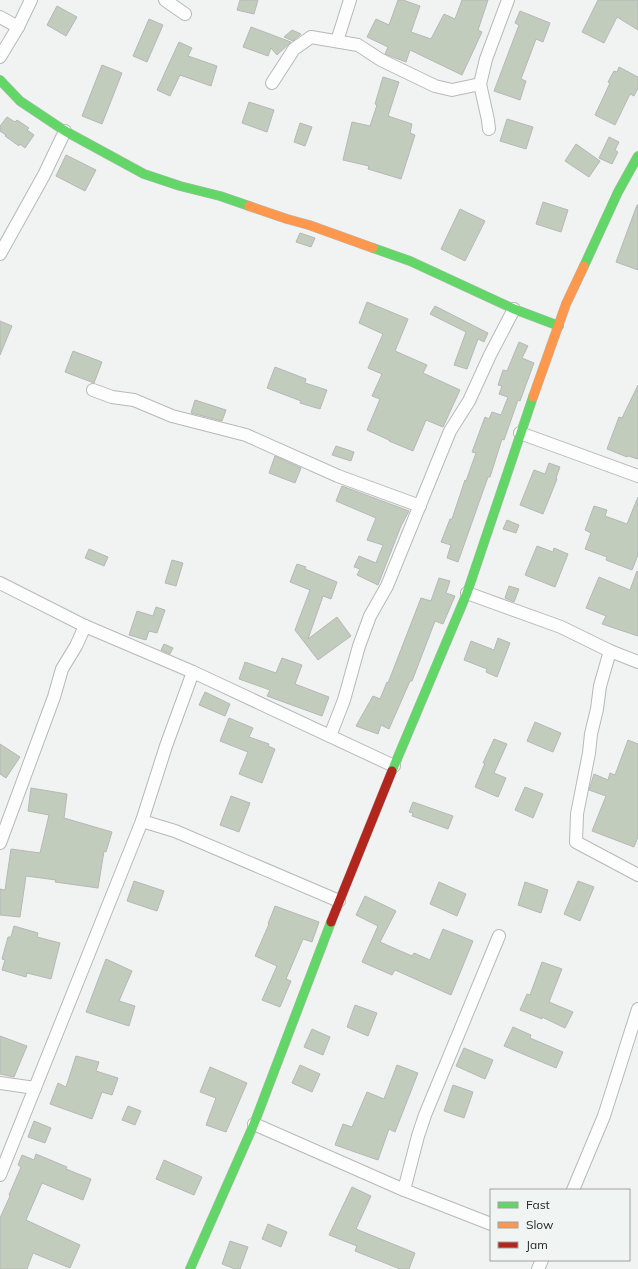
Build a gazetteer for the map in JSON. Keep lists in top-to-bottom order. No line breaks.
{"legend":["Fast","Slow","Jam"]}
